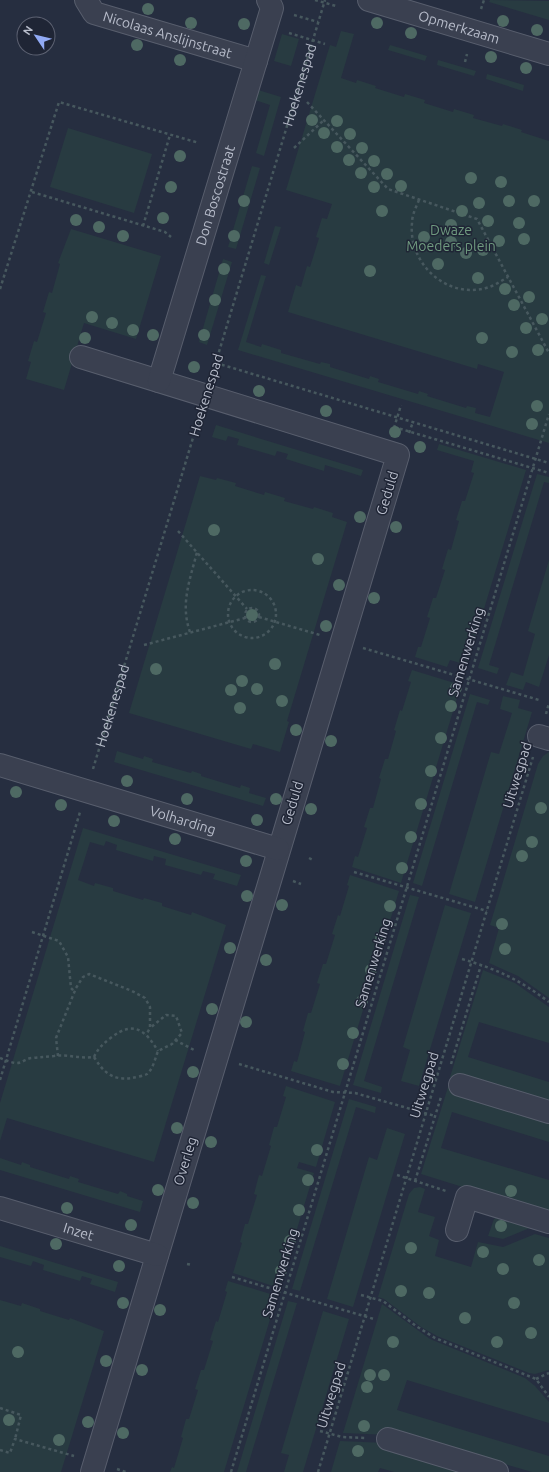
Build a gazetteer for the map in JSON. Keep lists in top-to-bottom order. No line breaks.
{"streets":{"street":["Opmerkzaam","Nicolaas Anslijnstraat","Don Boscostraat","Geduld","Volharding","Overleg","Inzet"],"path":["Hoekenespad","Samenwerking","Uitwegpad"]},"crossings":[["Nicolaas Anslijnstraat","Don Boscostraat"],["Hoekenespad","Geduld"],["Hoekenespad","Volharding"],["Don Boscostraat","Geduld"],["Geduld","Volharding"],["Geduld","Overleg"],["Volharding","Overleg"],["Overleg","Inzet"]],"parks":["Dwaze Moeders plein"],"north":"top left"}
